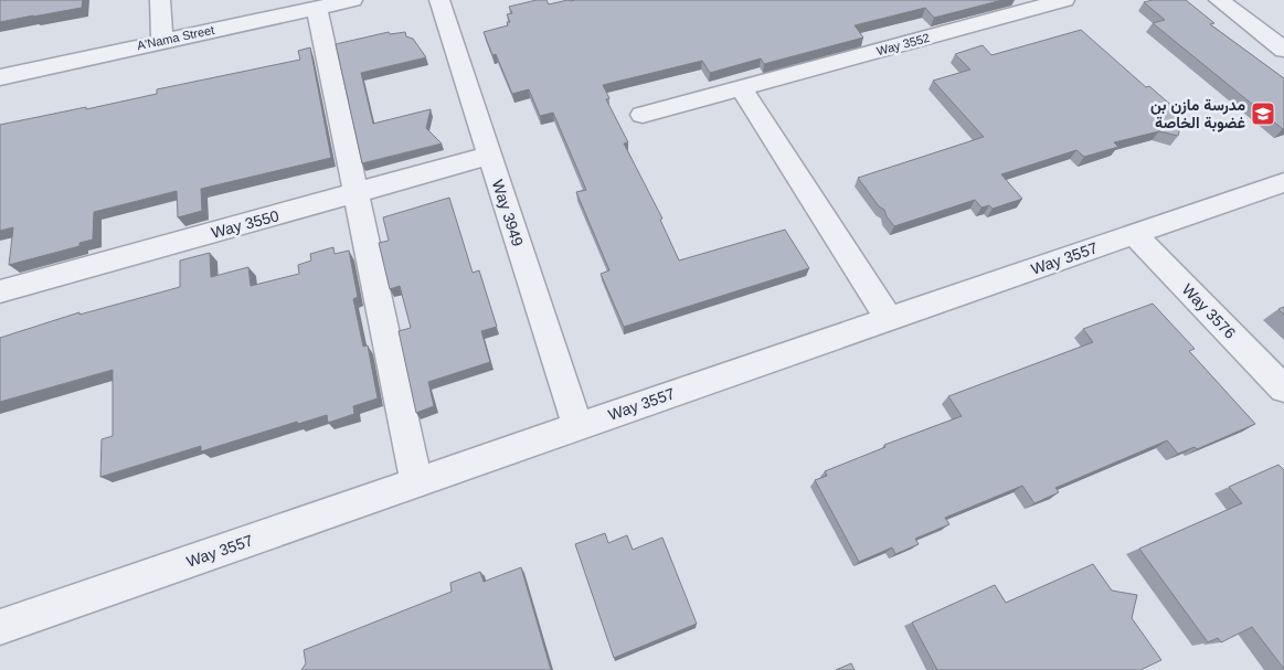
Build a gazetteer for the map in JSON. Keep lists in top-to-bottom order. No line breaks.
{"streets":{"street":["A'Nama Street","Way 3552","Way 3949","Way 3550","Way 3557","Way 3576"]},"crossings":[["Way 3949","Way 3550"],["Way 3949","Way 3557"],["Way 3557","Way 3576"]],"places":{"school or university":["مدرسة مازن بن غضوبة الخاصة"]}}
